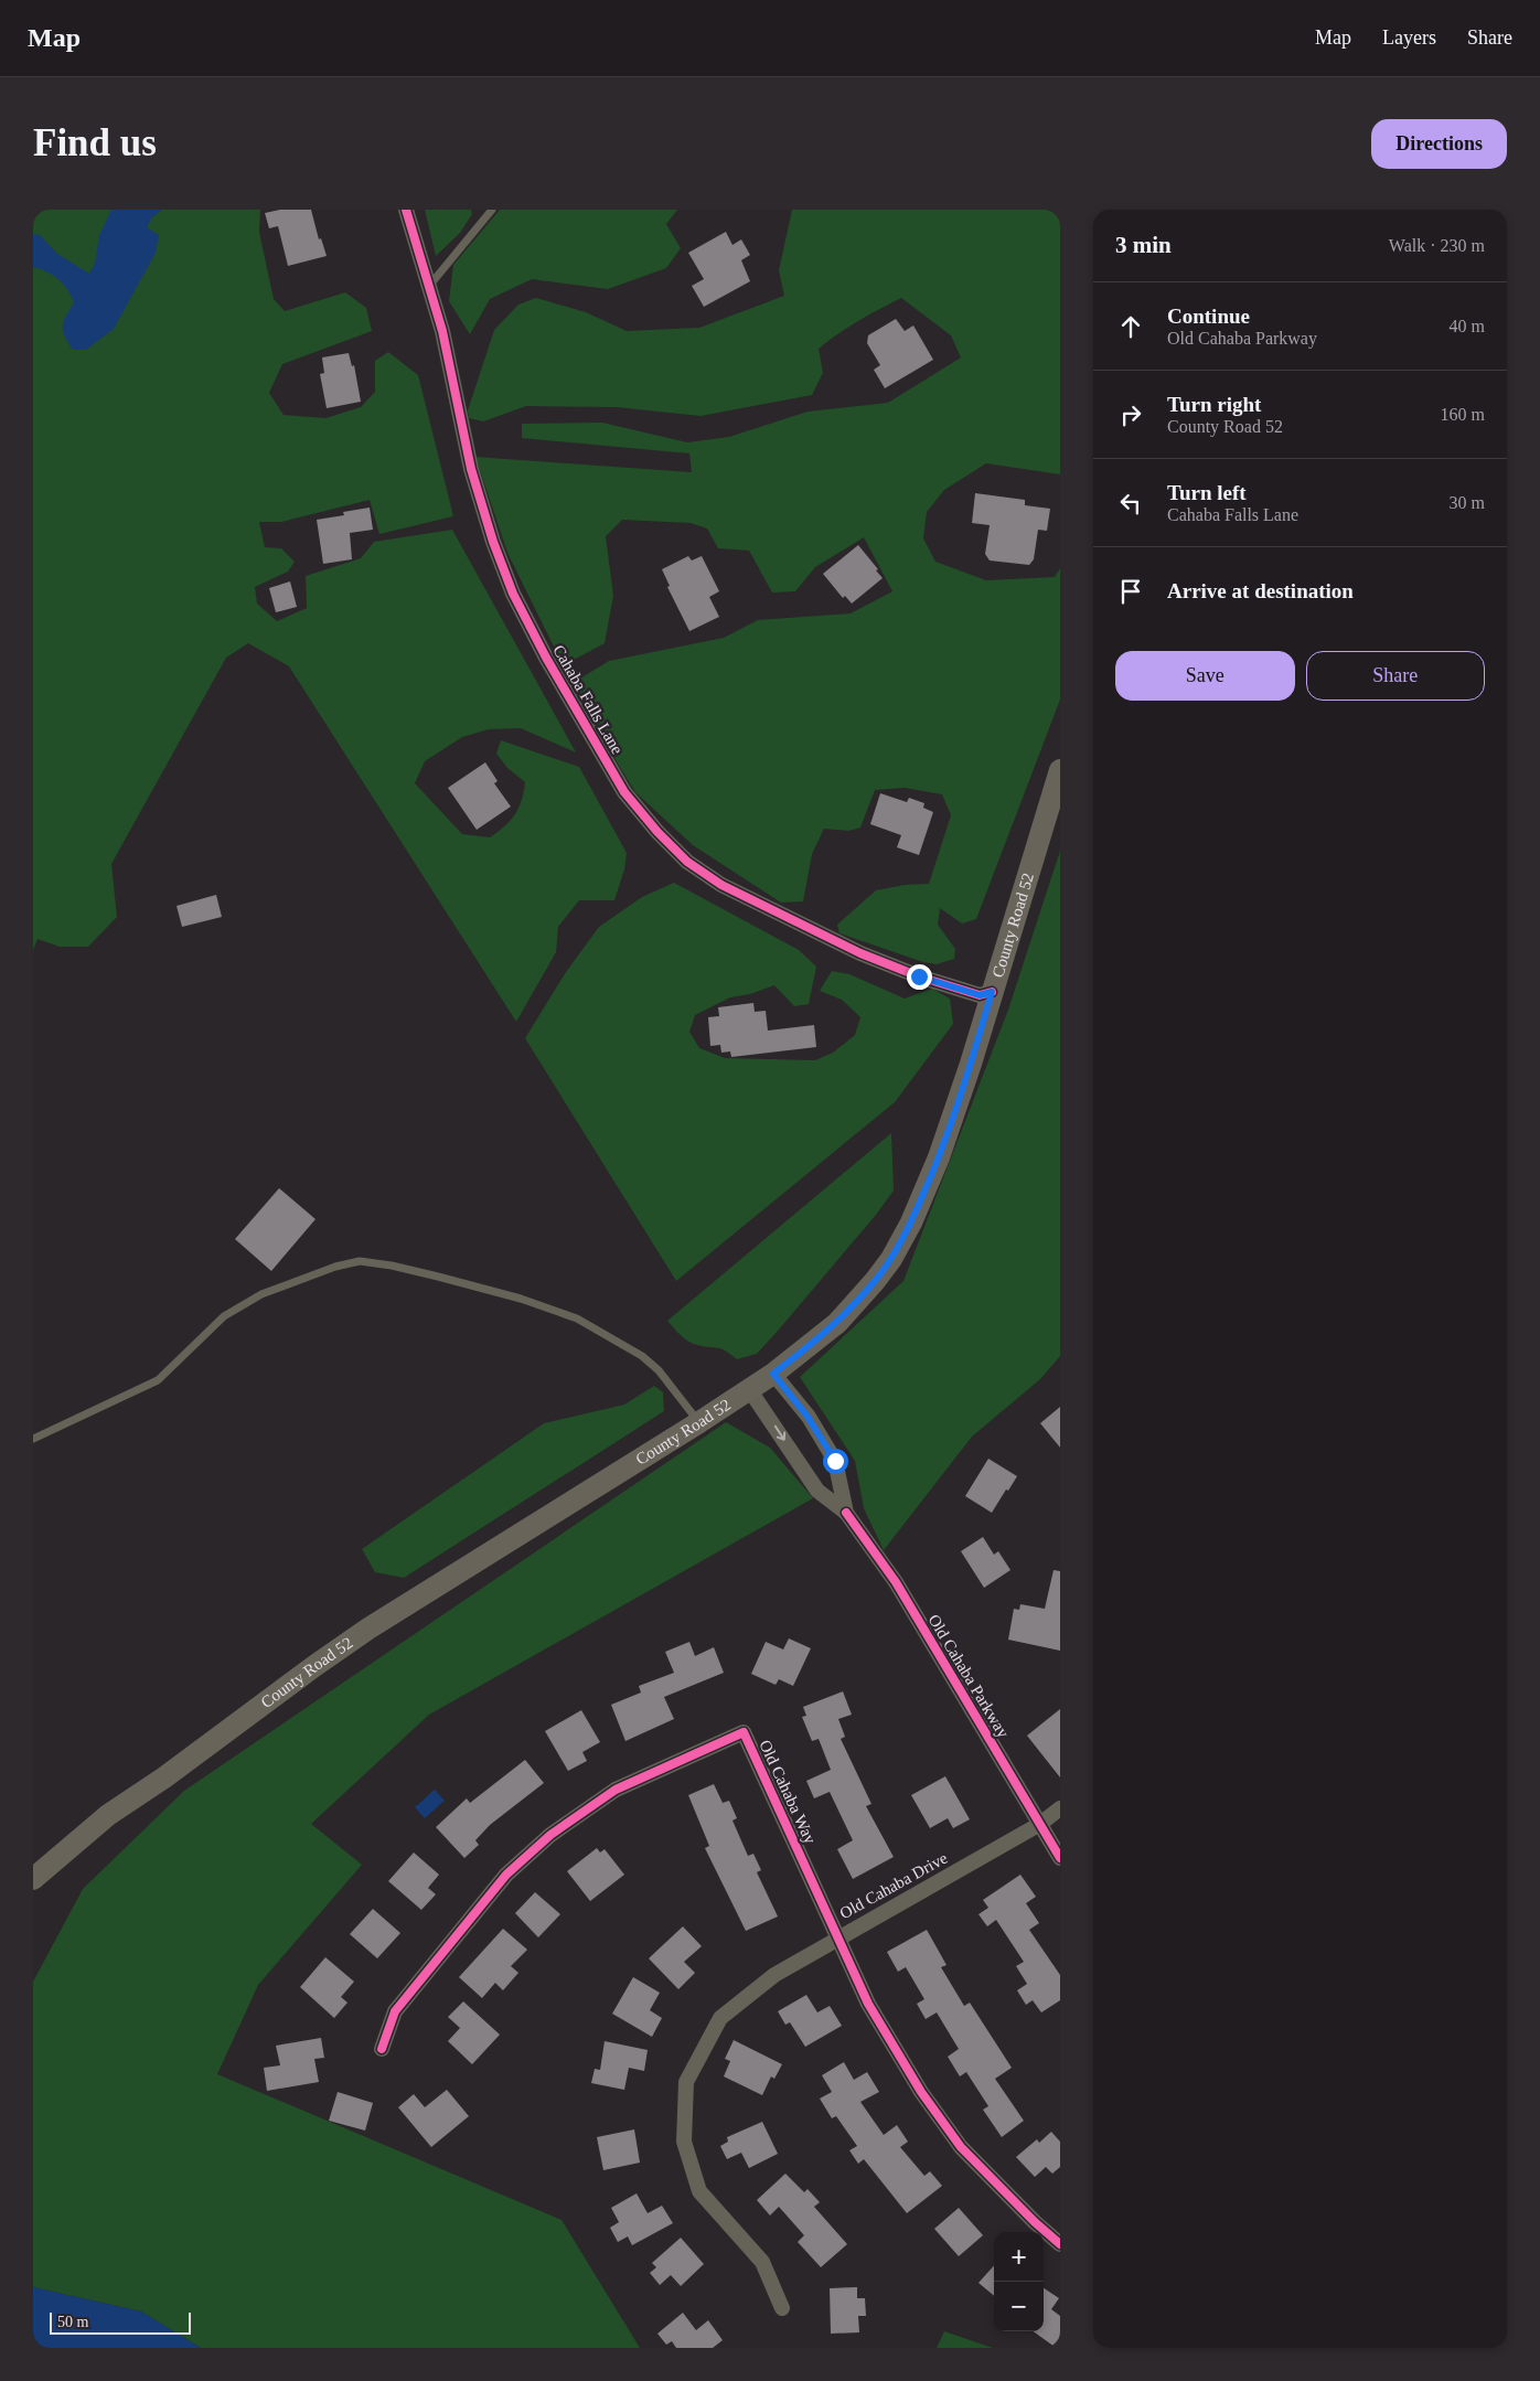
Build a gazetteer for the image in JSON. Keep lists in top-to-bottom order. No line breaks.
{"streets":{"main road":["County Road 52"],"street":["Cahaba Falls Lane","Old Cahaba Parkway","Old Cahaba Way","Old Cahaba Drive"]},"crossings":[["Cahaba Falls Lane","County Road 52"],["County Road 52","Old Cahaba Parkway"],["Old Cahaba Parkway","Old Cahaba Drive"],["Old Cahaba Way","Old Cahaba Drive"]],"scale_bar":"50 m","page":{"header":"Map","nav":["Map","Layers","Share"],"buttons":["Directions",["Save","Share"]],"title":"Find us","heading":["3 min","Walk · 230 m"],"list":[["Continue","Old Cahaba Parkway","40 m"],["Turn right","County Road 52","160 m"],["Turn left","Cahaba Falls Lane","30 m"],"Arrive at destination"],"map_buttons":["+","−"],"scale":"50 m"}}
